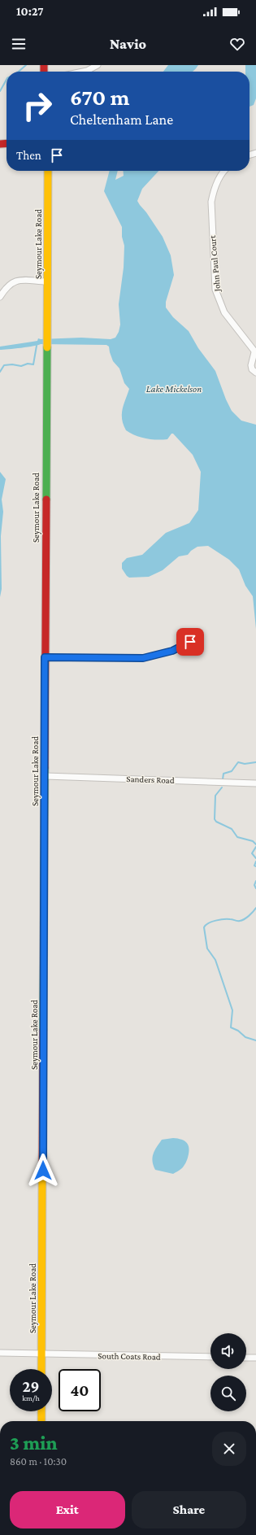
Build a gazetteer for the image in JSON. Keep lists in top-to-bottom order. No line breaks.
{"streets":{"street":["Seymour Lake Road","John Paul Court","Sanders Road","South Coats Road"]},"crossings":[["Seymour Lake Road","Sanders Road"],["Seymour Lake Road","South Coats Road"]],"water":["Lake Mickelson"],"page":{"status":"10:27","header":"Navio","turn":["670 m","Cheltenham Lane"],"then":"Then","speed":"29 km/h","limit":"40","heading":["3 min","860 m · 10:30"],"buttons":["Exit","Share"]}}
